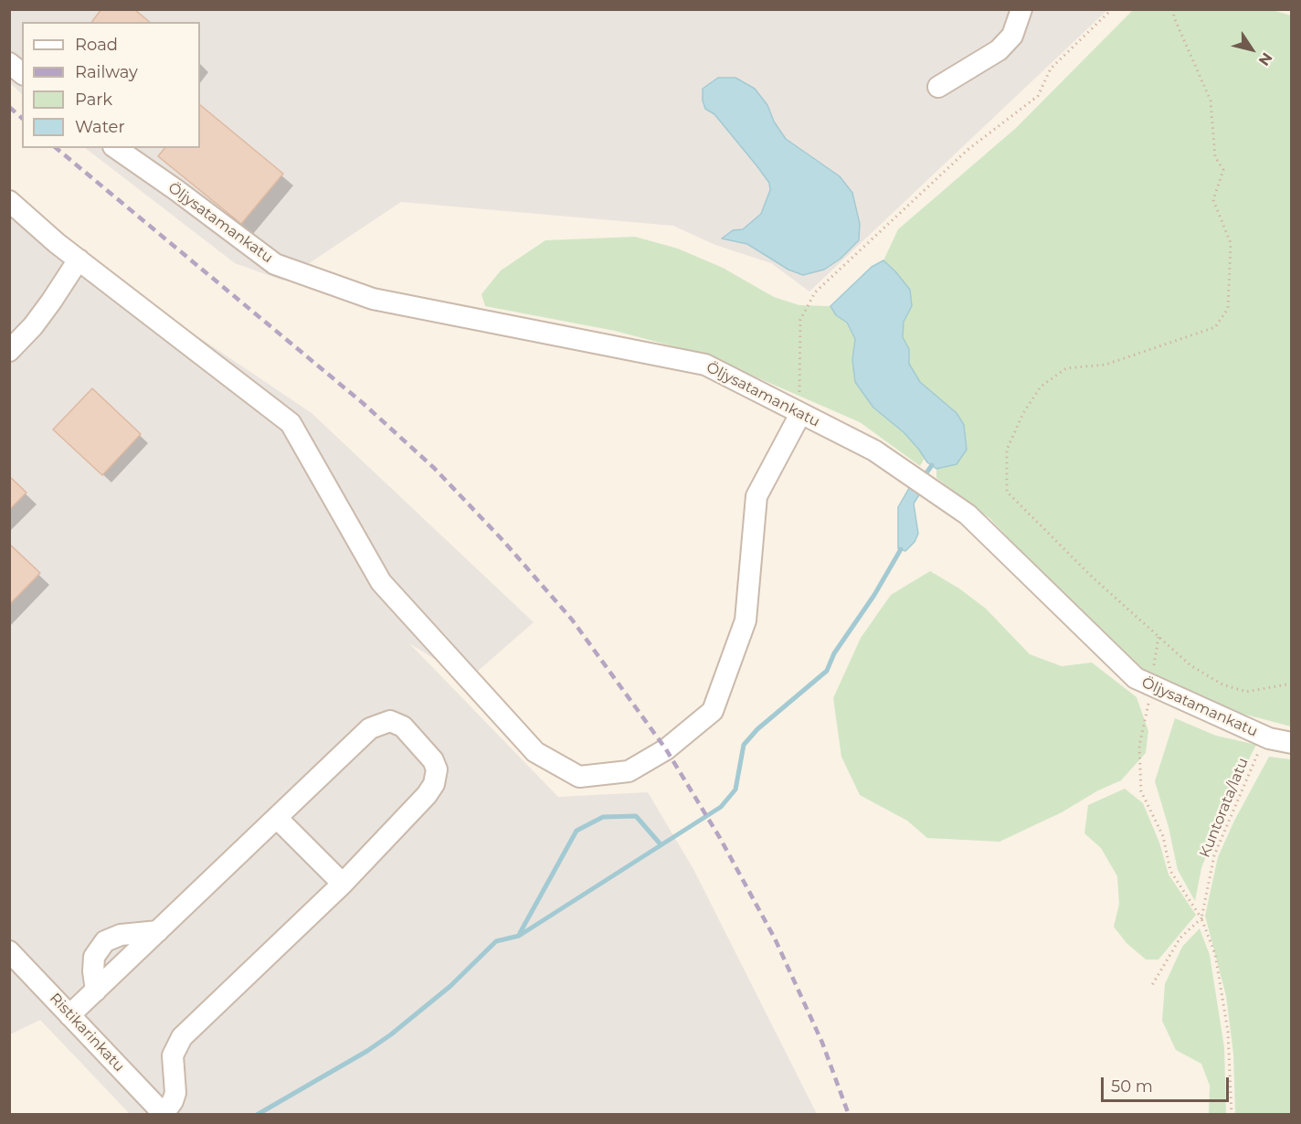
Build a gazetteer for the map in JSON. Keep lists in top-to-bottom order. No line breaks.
{"streets":{"street":["Öljysatamankatu","Ristikarinkatu"],"path":["Kuntorata/latu"]},"crossings":[["Öljysatamankatu","Kuntorata/latu"]],"legend":["Road","Railway","Park","Water"],"scale_bar":"50 m","north":"bottom right"}
